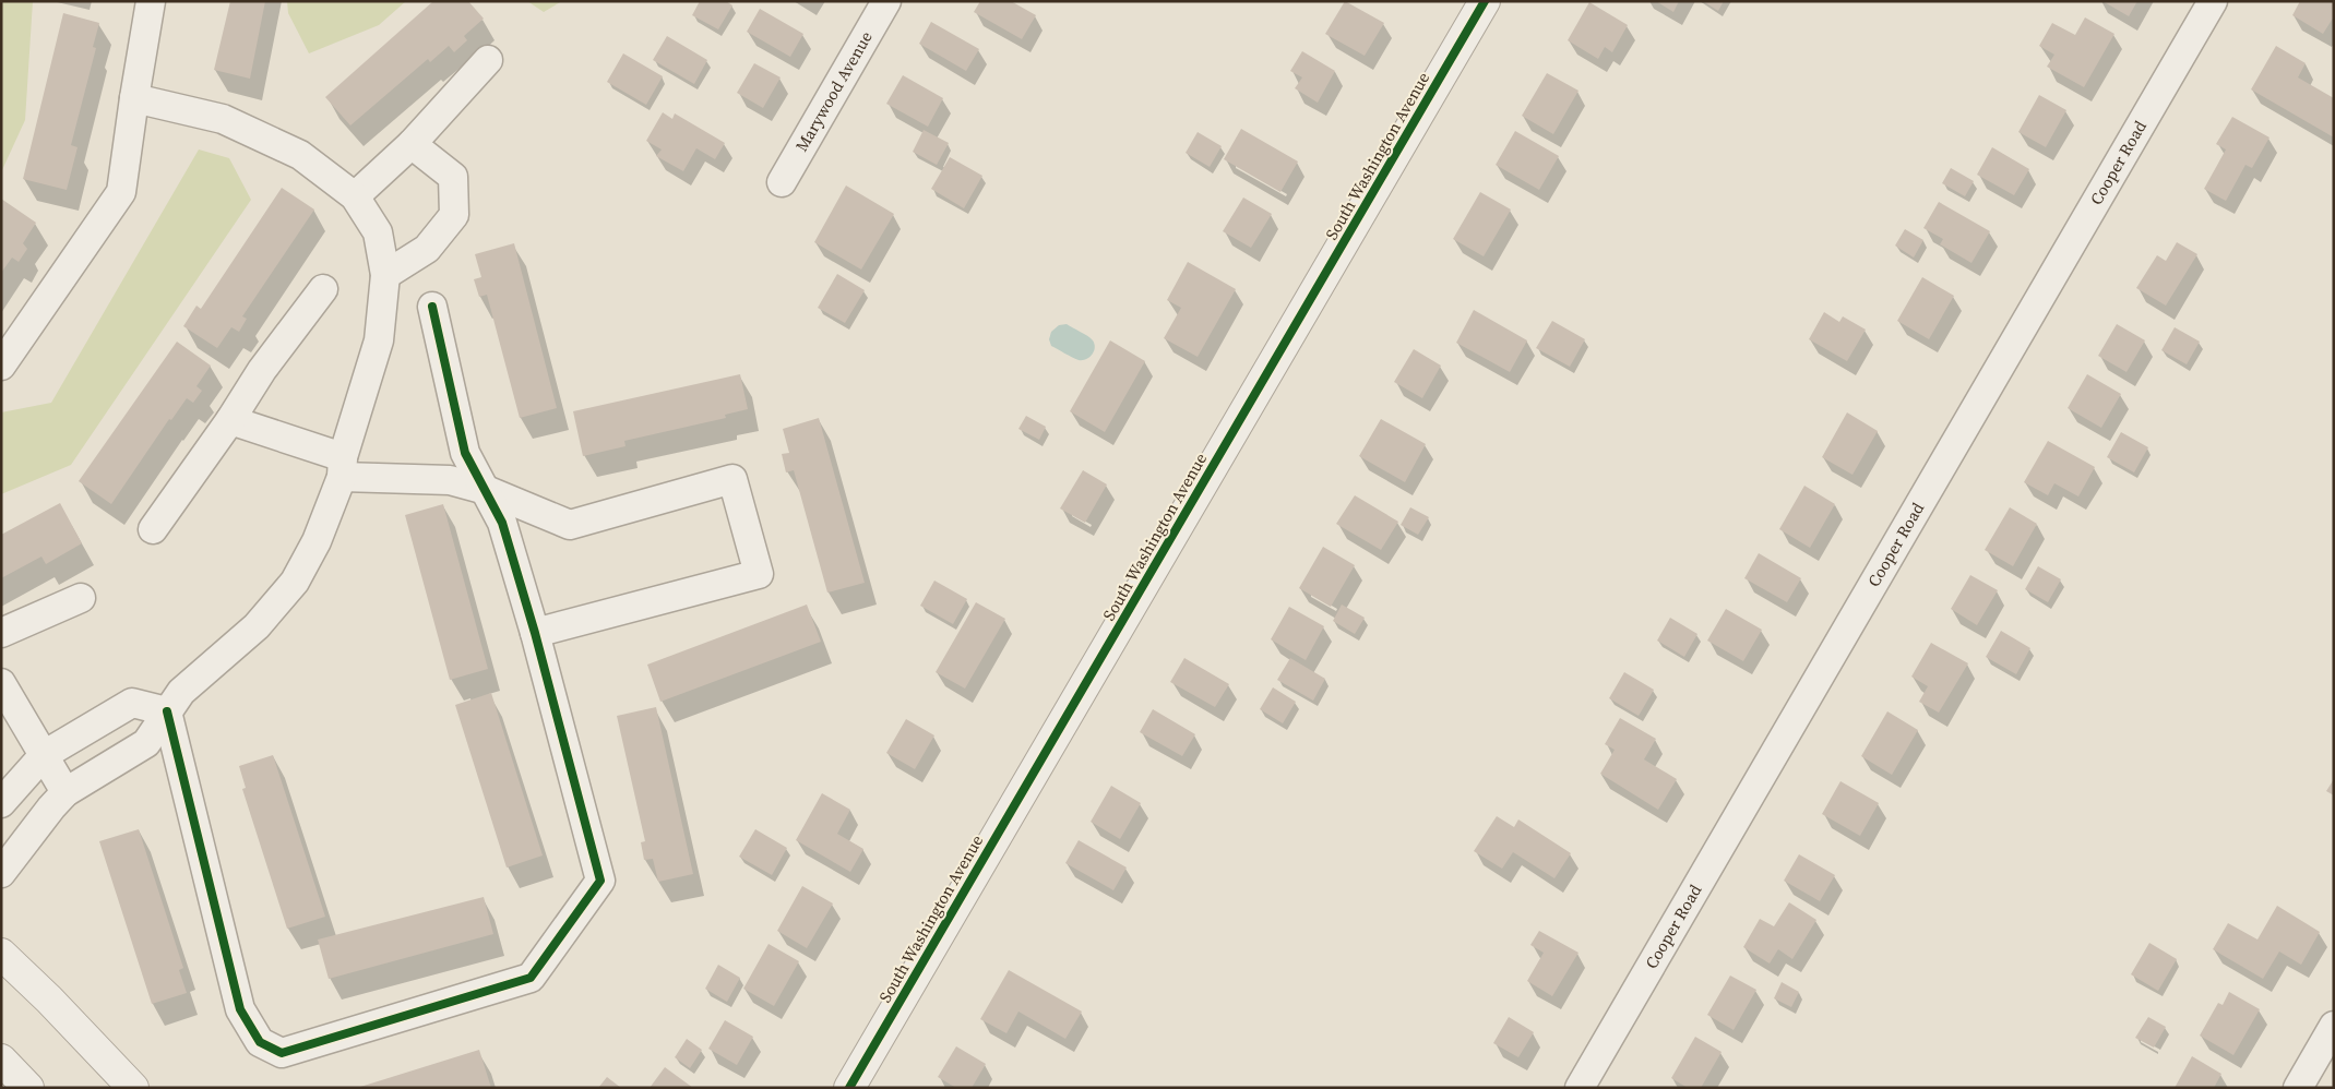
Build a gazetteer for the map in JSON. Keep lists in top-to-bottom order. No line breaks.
{"streets":{"street":["Marywood Avenue","South Washington Avenue","Cooper Road"]}}
